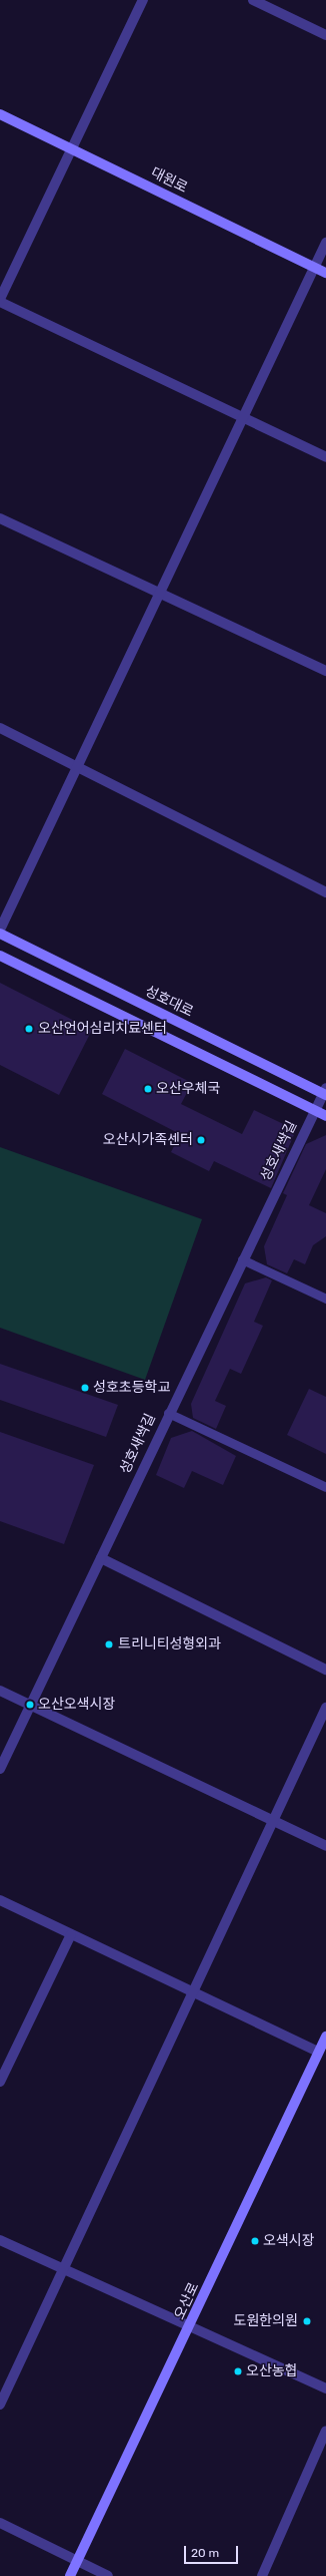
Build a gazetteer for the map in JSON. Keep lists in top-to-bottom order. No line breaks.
{"streets":{"street":["대원로","성호대로","성호새싹길","오산로"]},"crossings":[["성호대로","성호새싹길"]],"places":["오산언어심리치료센터","오산우체국","오산시가족센터","성호초등학교","트리니티성형외과","오산오색시장","오색시장","도원한의원","오산농협"],"scale_bar":"20 m"}
